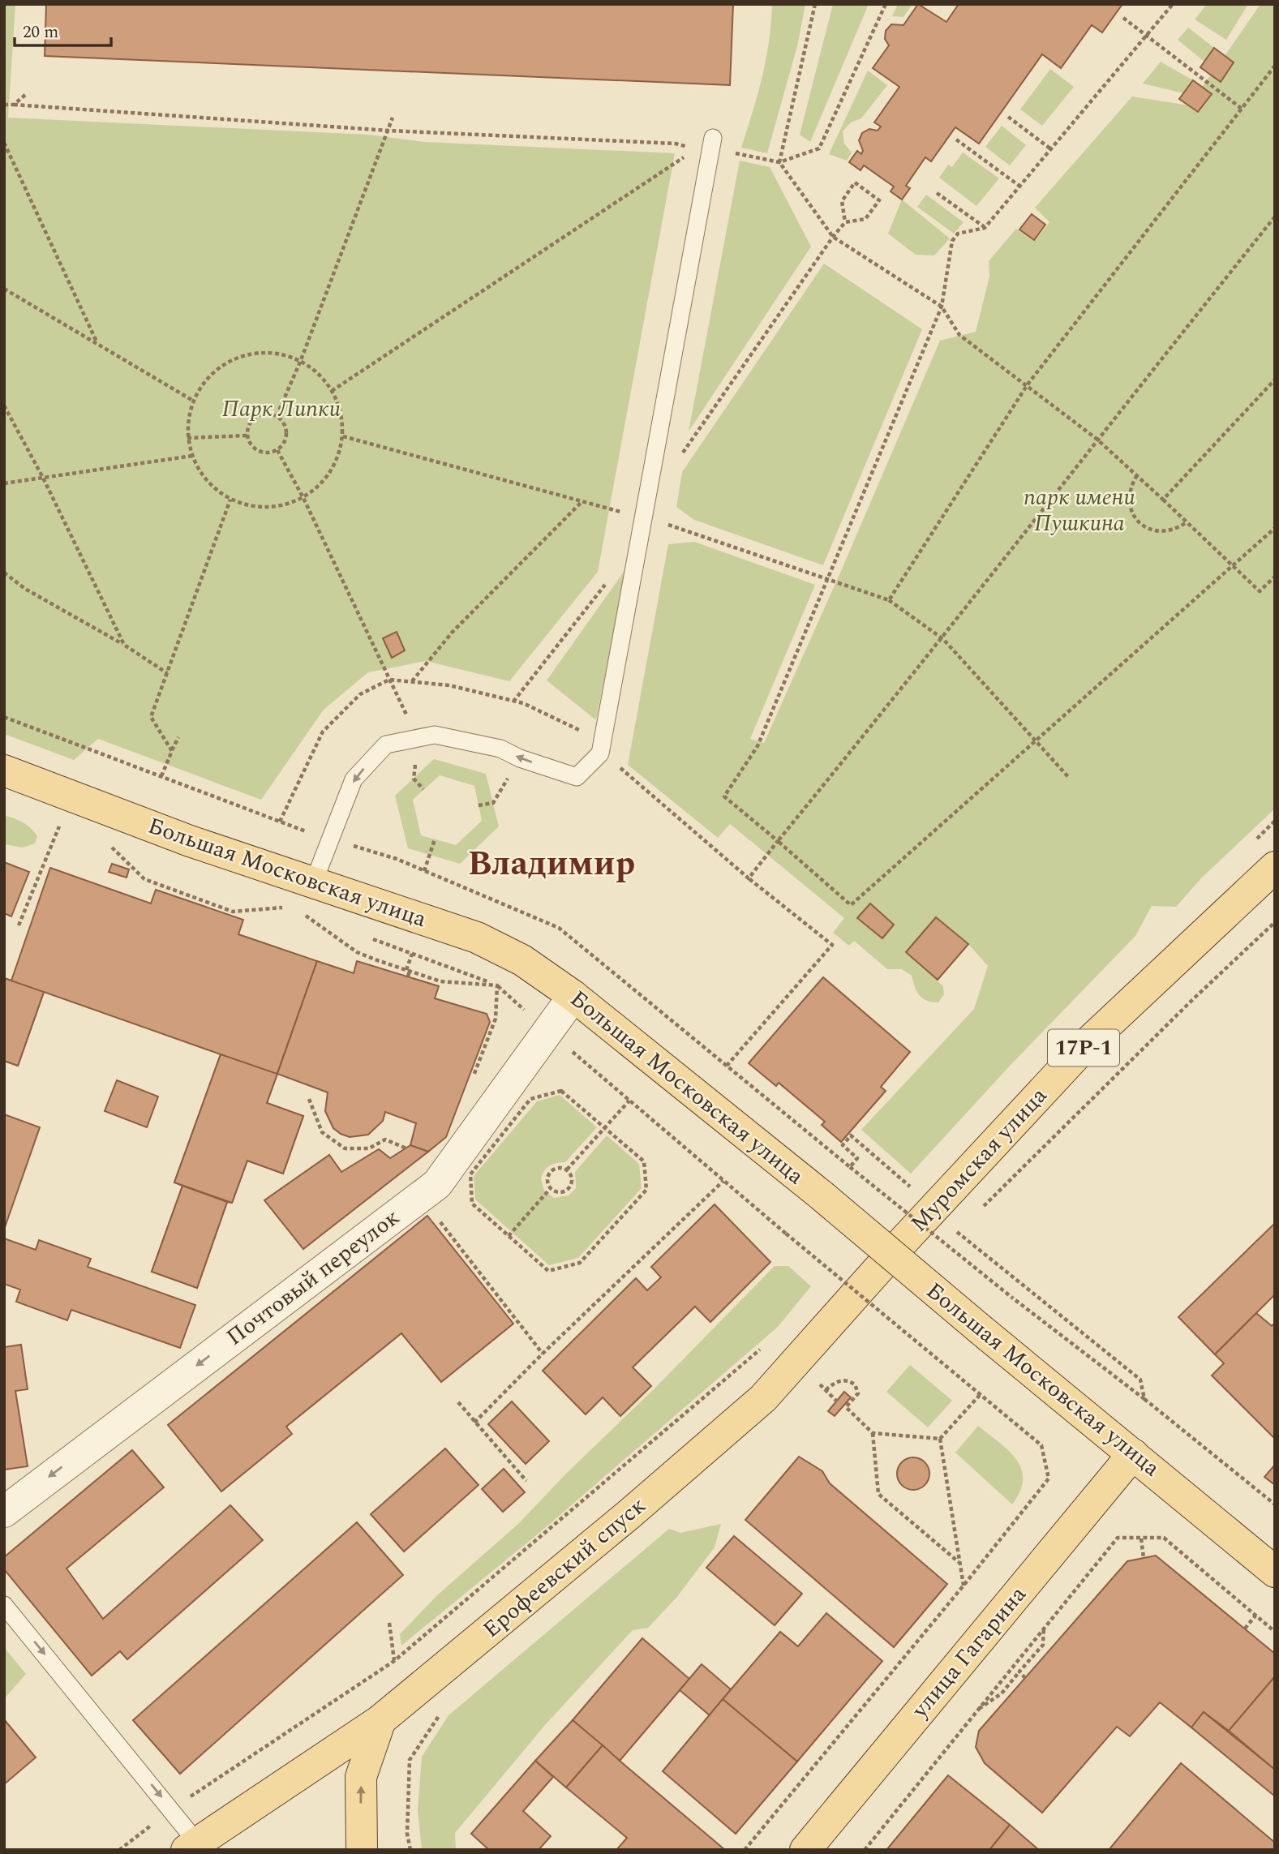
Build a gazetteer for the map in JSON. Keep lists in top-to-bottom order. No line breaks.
{"streets":{"main road":["Большая Московская улица","17Р-1","Муромская улица","Ерофеевский спуск","улица Гагарина"],"street":["Почтовый переулок"]},"crossings":[["Большая Московская улица","Почтовый переулок"],["Большая Московская улица","улица Гагарина"],["Муромская улица","Ерофеевский спуск"]],"one_way":["Почтовый переулок"],"districts":["Владимир"],"parks":["Парк Липки","парк имени Пушкина"],"scale_bar":"20 m"}
